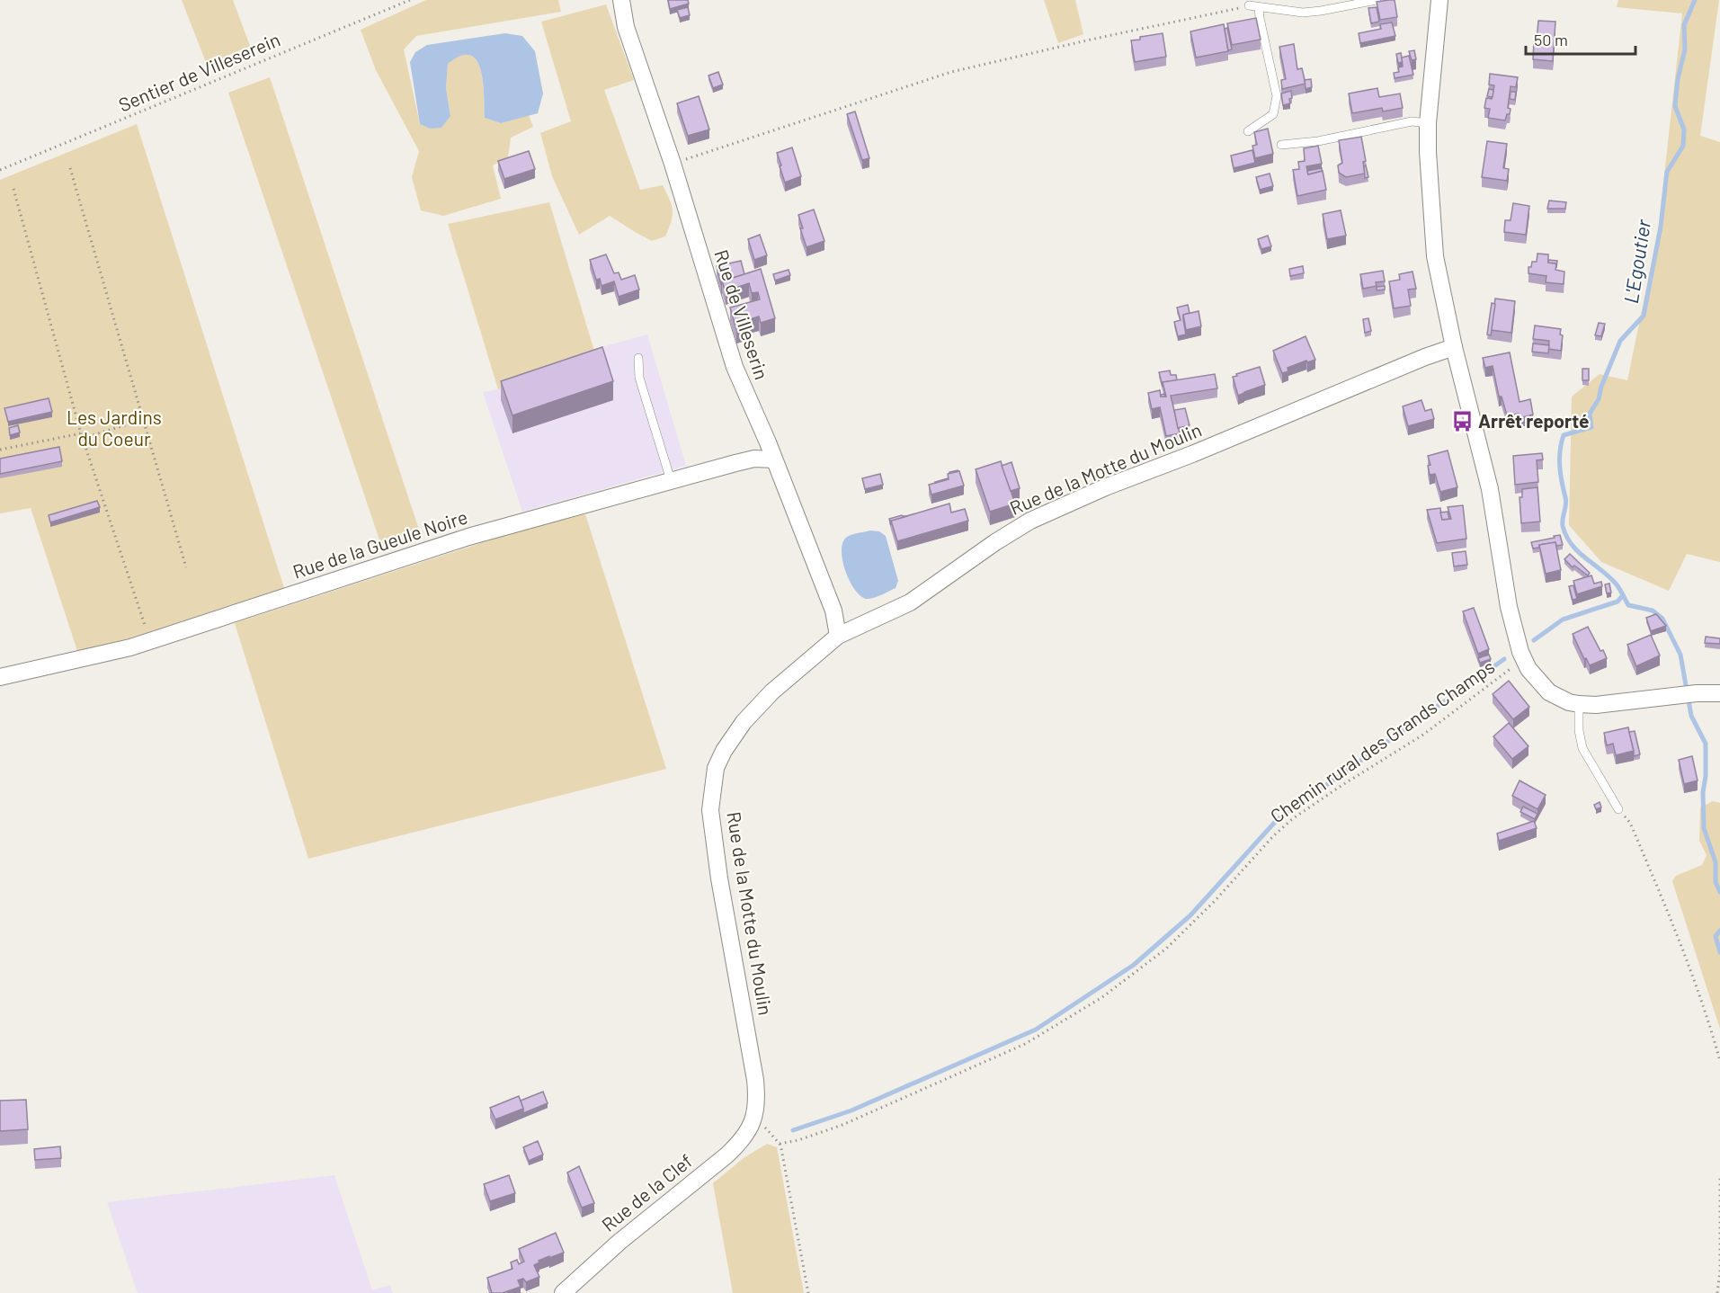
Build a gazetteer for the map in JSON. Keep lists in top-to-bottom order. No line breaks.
{"streets":{"street":["Rue de Villeserin","Rue de la Motte du Moulin","Rue de la Gueule Noire","Rue de la Clef"],"path":["Sentier de Villeserein","Chemin rural des Grands Champs"]},"crossings":[["Rue de Villeserin","Rue de la Motte du Moulin"],["Rue de Villeserin","Rue de la Gueule Noire"],["Rue de la Motte du Moulin","Rue de la Clef"]],"water":["L'Egoutier"],"parks":["Les Jardins du Coeur"],"places":{"bus stop":["Arrêt reporté"]},"scale_bar":"50 m"}
